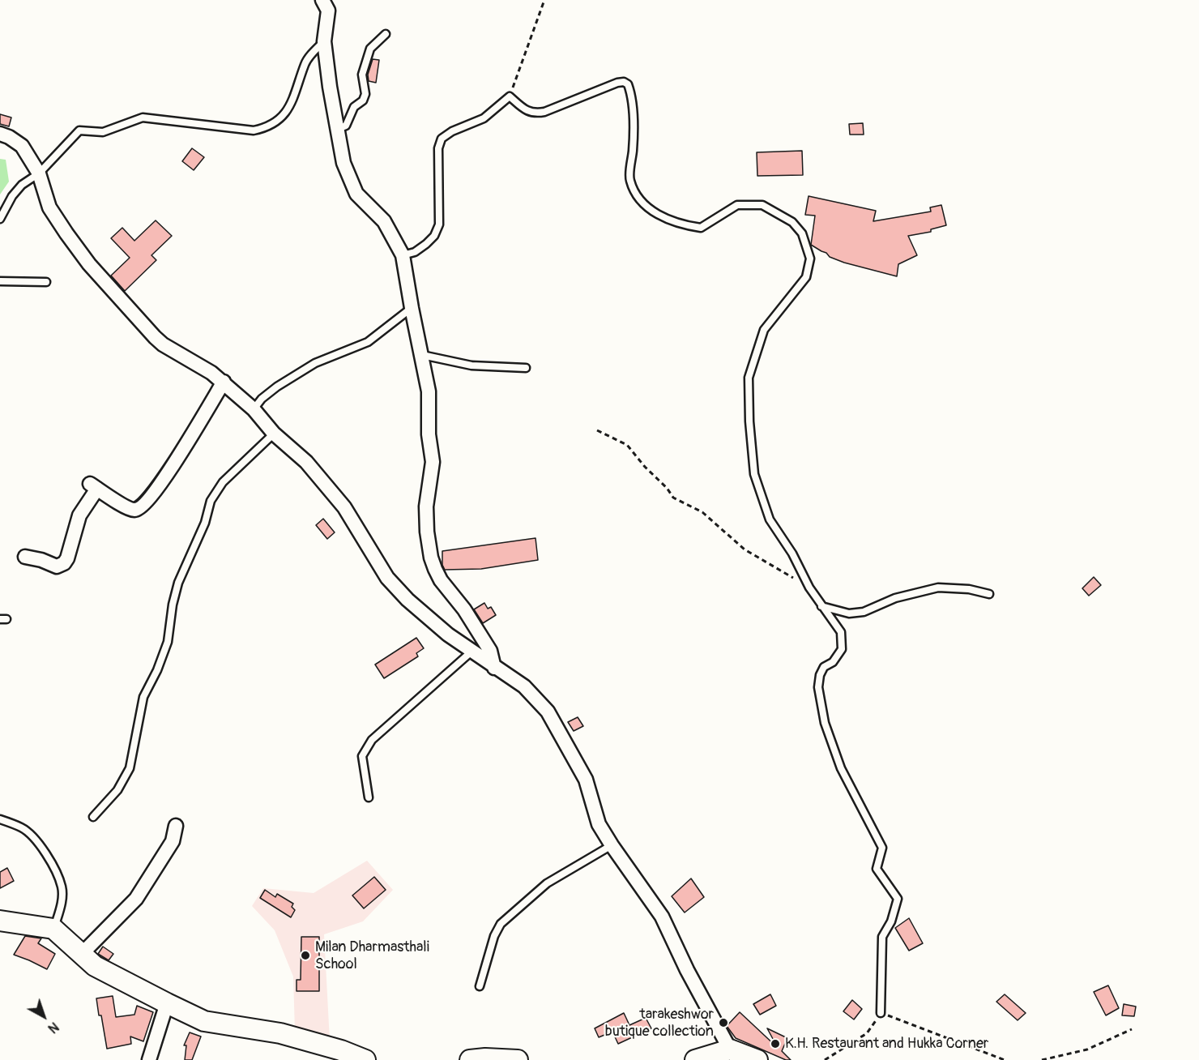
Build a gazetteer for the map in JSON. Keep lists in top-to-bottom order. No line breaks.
{"places":["Milan Dharmasthali School","tarakeshwor butique collection","K.H. Restaurant and Hukka Corner"],"north":"bottom right"}
